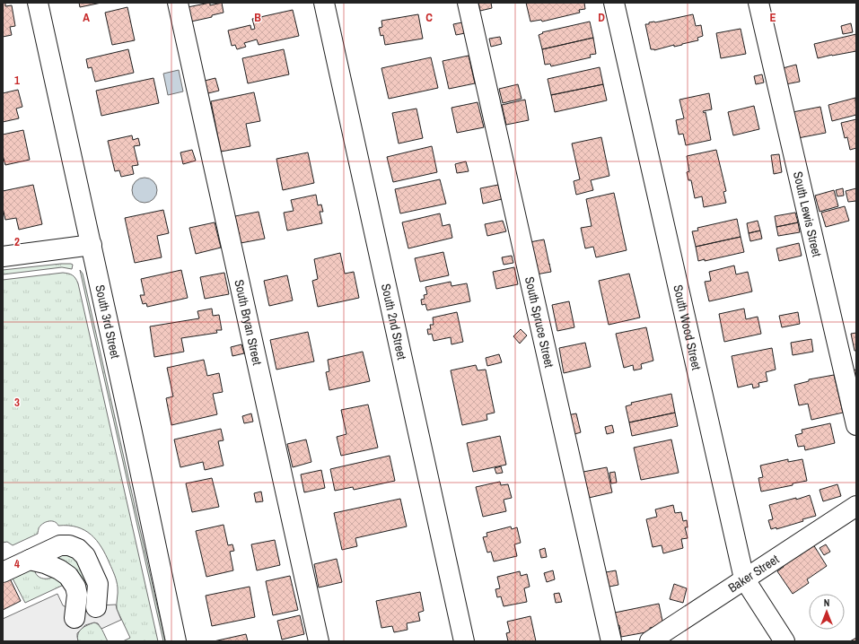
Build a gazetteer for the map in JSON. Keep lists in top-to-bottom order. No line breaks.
{"streets":{"street":["South Lewis Street","South 3rd Street","South Bryan Street","South 2nd Street","South Spruce Street","South Wood Street","Baker Street"]},"crossings":[["South Wood Street","Baker Street"]],"north":"top","grid":{"columns":["A","B","C","D","E"],"rows":["1","2","3","4"]}}
